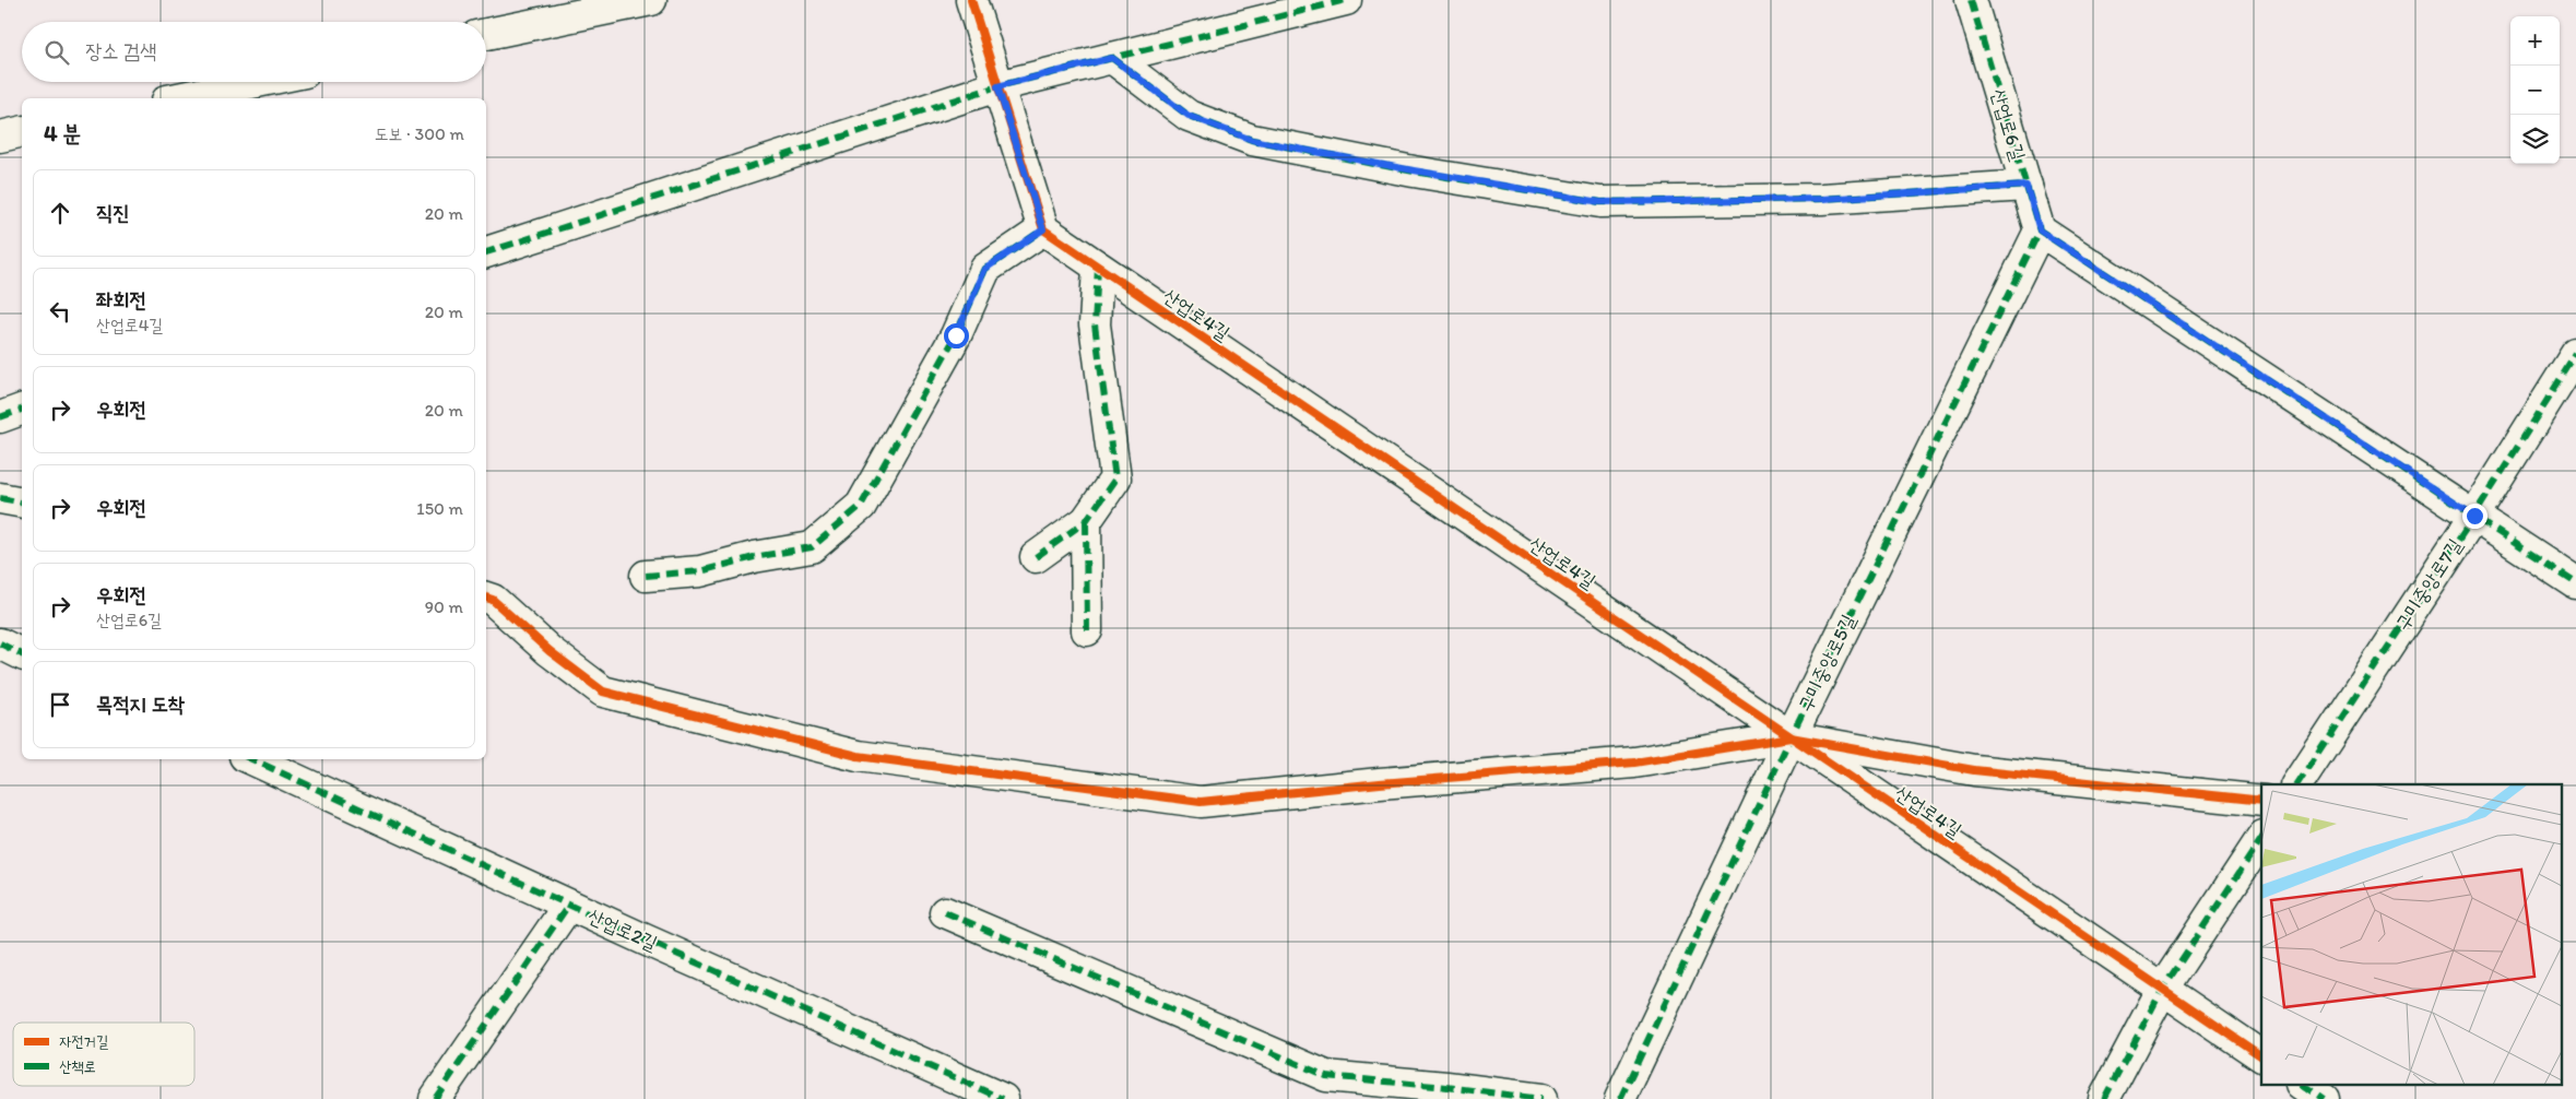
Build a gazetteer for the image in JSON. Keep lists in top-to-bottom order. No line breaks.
{"streets":{"street":["산업로6길","산업로4길","구미중앙로7길","구미중앙로5길","산업로2길"]},"crossings":[["산업로6길","구미중앙로5길"],["산업로4길","구미중앙로5길"]],"legend":["자전거길","산책로"],"page":{"map_buttons":["+","−"],"search":"장소 검색","heading":["4 분","도보 · 300 m"],"list":[["직진","20 m"],["좌회전","산업로4길","20 m"],["우회전","20 m"],["우회전","150 m"],["우회전","산업로6길","90 m"],"목적지 도착"]}}
